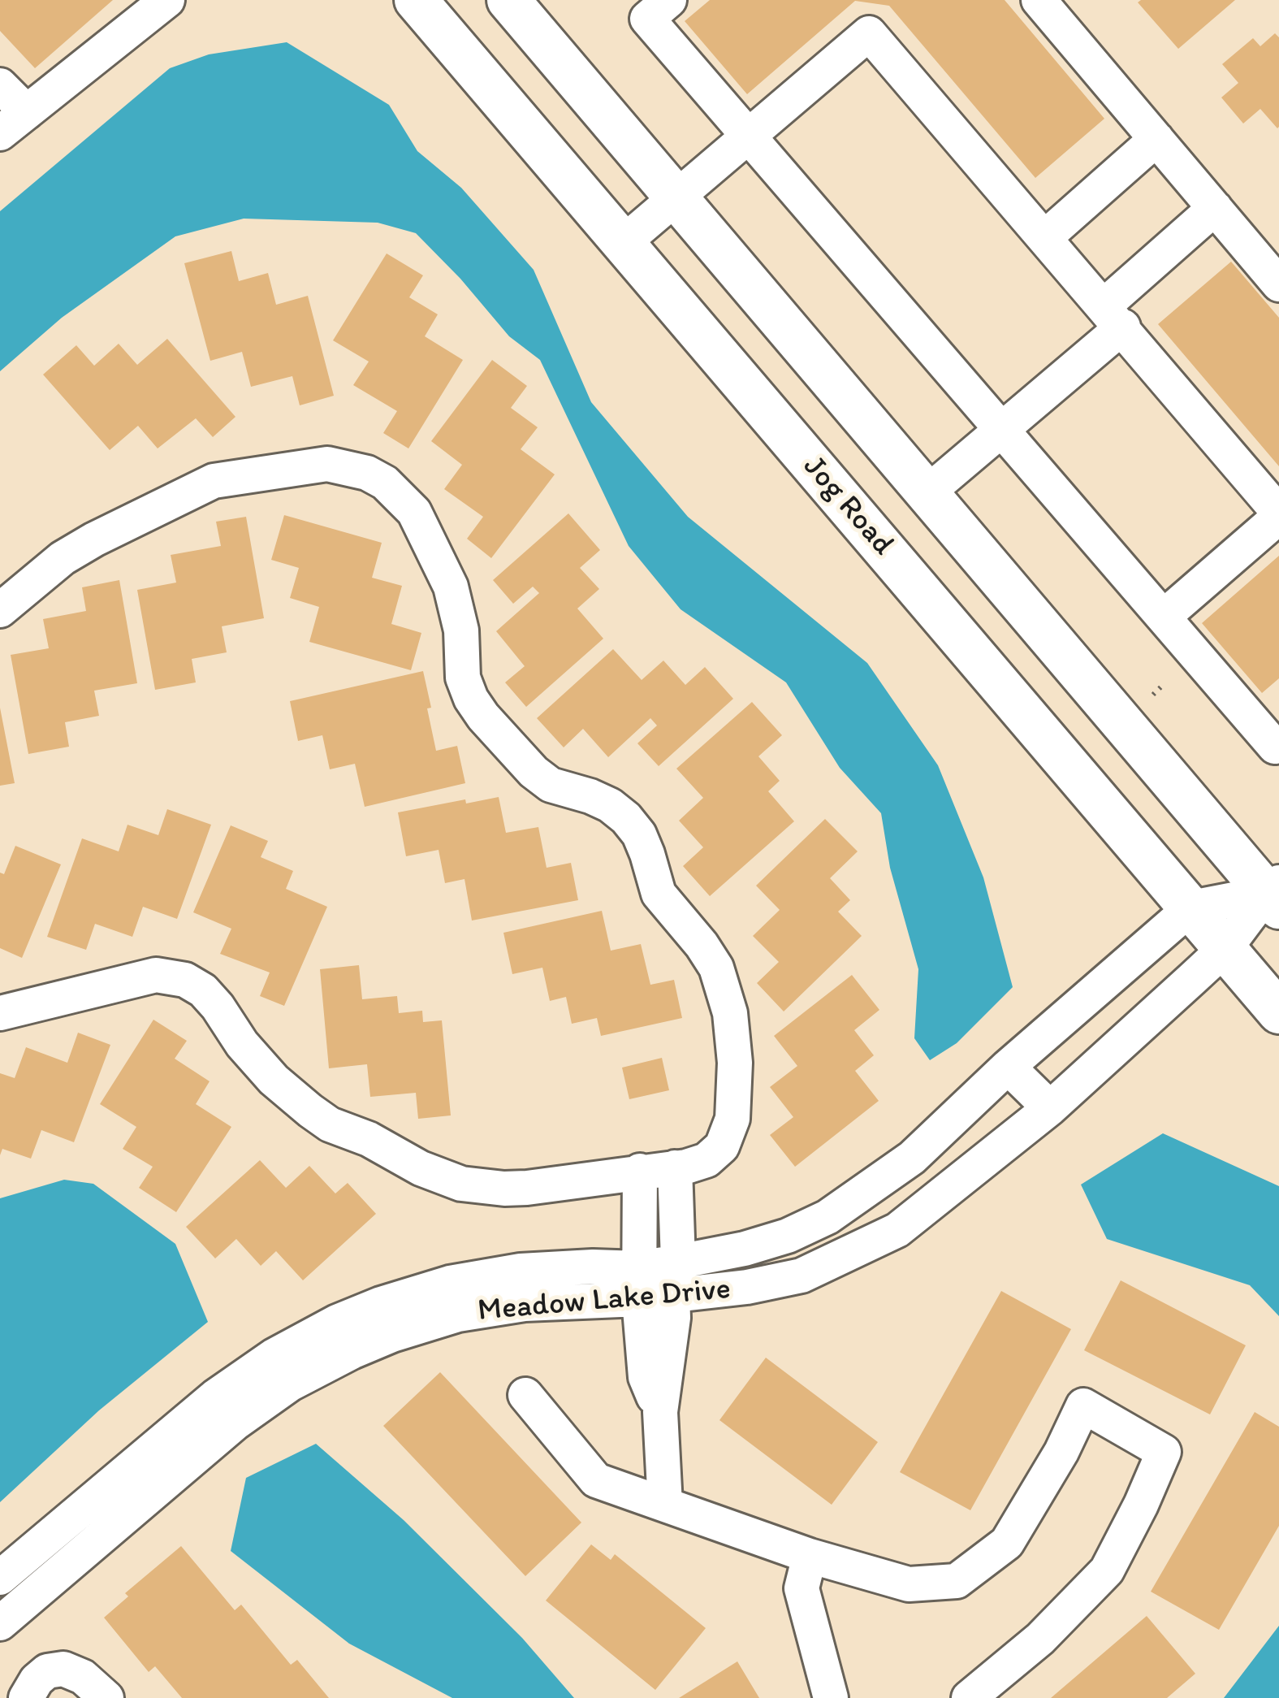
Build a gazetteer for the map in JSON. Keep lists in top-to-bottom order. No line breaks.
{"streets":{"main road":["Jog Road"],"street":["Meadow Lake Drive"]},"crossings":[["Jog Road","Meadow Lake Drive"]]}
